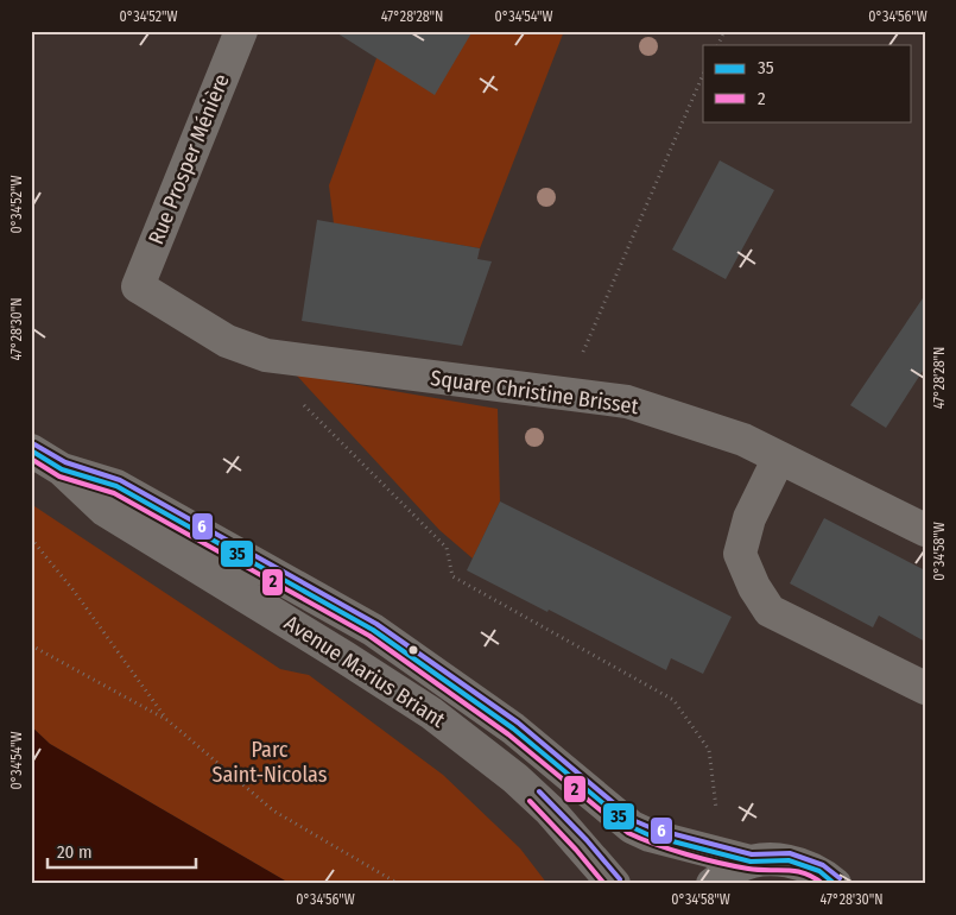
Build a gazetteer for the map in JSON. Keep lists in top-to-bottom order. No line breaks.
{"streets":{"street":["Rue Prosper Ménière","Square Christine Brisset","Avenue Marius Briant"]},"crossings":[["Rue Prosper Ménière","Square Christine Brisset"]],"parks":["Parc Saint-Nicolas"],"lines":["transit line 6","transit line 35","transit line 2"],"legend":["35","2"],"scale_bar":"20 m","coordinates":["0°34'52\"W","47°28'28\"N","0°34'54\"W","0°34'56\"W","47°28'30\"N","0°34'58\"W"]}
